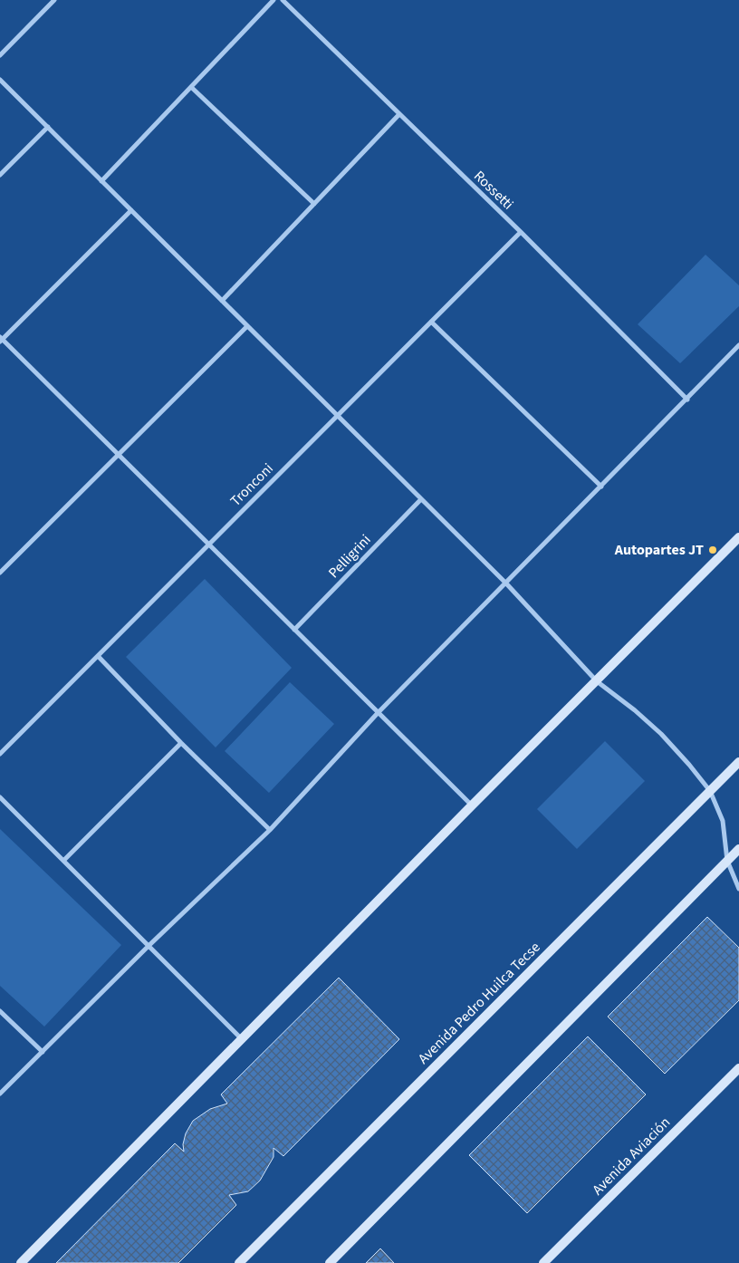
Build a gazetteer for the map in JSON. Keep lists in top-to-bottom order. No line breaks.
{"streets":{"street":["Rossetti","Tronconi","Pelligrini","Avenida Pedro Huilca Tecse","Avenida Aviación"]},"crossings":[["Rossetti","Tronconi"]],"places":["Autopartes JT"]}
